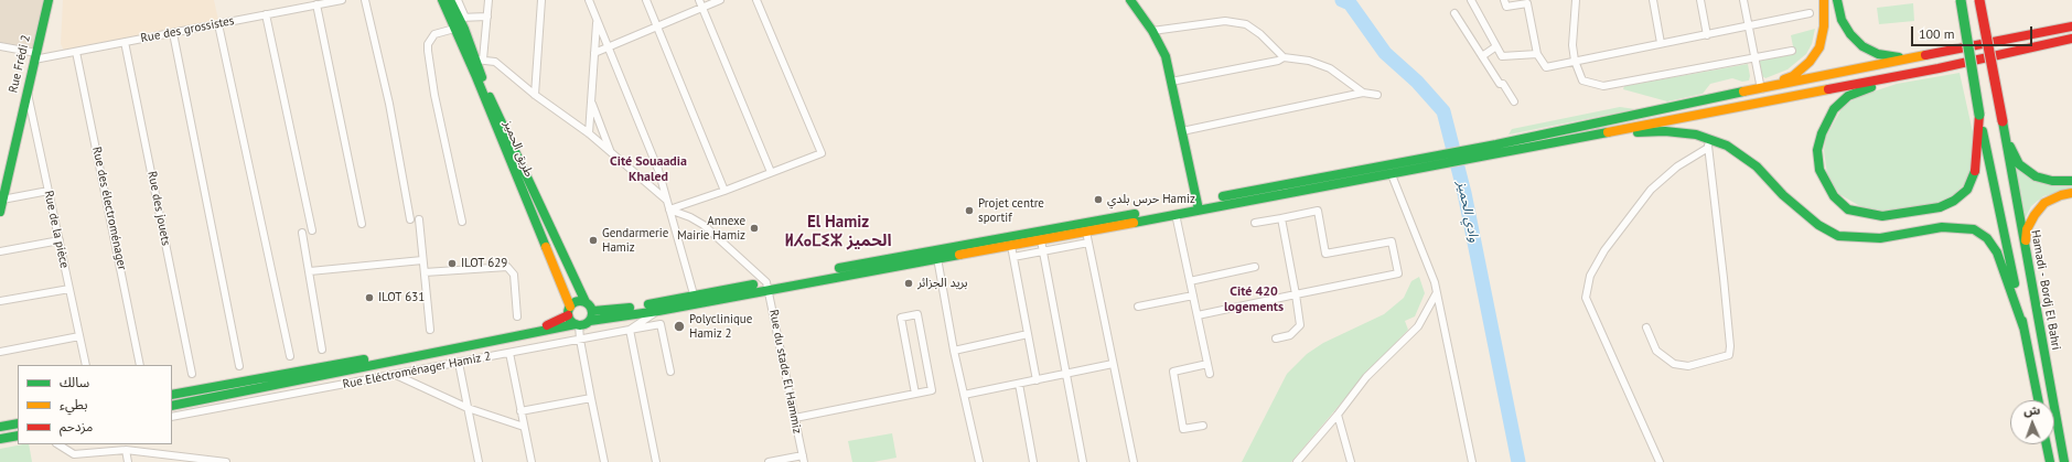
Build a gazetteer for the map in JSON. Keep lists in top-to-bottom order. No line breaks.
{"streets":{"main road":["Rue Frédi 2","طريق الحميز","Hamadi - Bordj El Bahri"],"street":["Rue des grossistes","Rue des électroménager","Rue des jouets","Rue de la pièce","Rue Eléctroménager Hamiz 2","Rue du stade El Hammiz"]},"crossings":[["Rue des grossistes","Rue Frédi 2"],["Rue des grossistes","Rue des électroménager"],["Rue des grossistes","Rue des jouets"],["Rue Frédi 2","Rue de la pièce"]],"districts":["Cité Souaadia Khaled","El Hamiz ⵍⵃⴰⵎⵉⵣ الحميز","Cité 420 logements"],"water":["وادي الحميز"],"places":["حرس بلدي Hamiz","Projet centre sportif","Annexe Mairie Hamiz","Gendarmerie Hamiz","ILOT 629","بريد الجزائر","ILOT 631","Polyclinique Hamiz 2"],"legend":["سالك","بطيء","مزدحم"],"scale_bar":"100 m","north":"top"}
